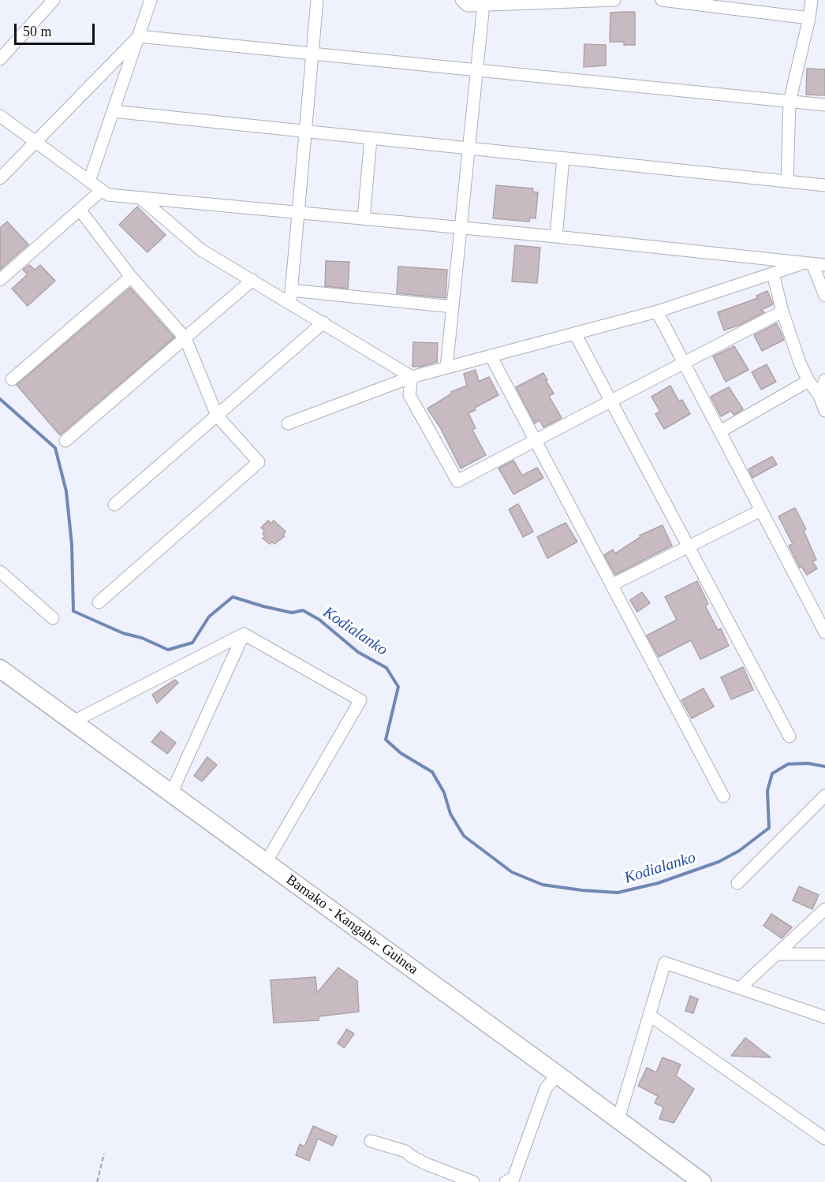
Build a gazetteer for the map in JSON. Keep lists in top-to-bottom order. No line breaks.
{"streets":{"main road":["Bamako - Kangaba- Guinea"]},"water":["Kodialanko"],"scale_bar":"50 m"}
